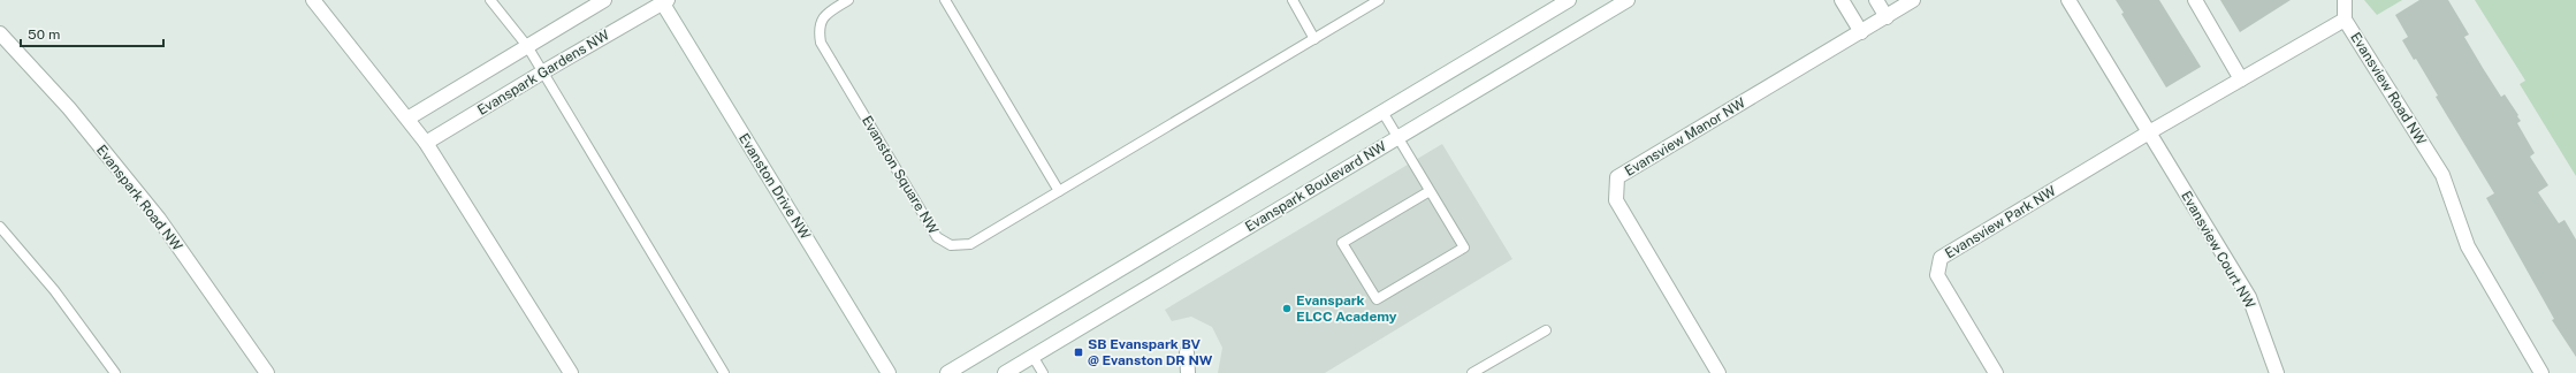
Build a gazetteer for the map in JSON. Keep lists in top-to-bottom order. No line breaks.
{"streets":{"street":["Evanspark Gardens NW","Evansview Road NW","Evansview Manor NW","Evanston Drive NW","Evanspark Boulevard NW","Evanspark Road NW","Evansview Park NW","Evansview Court NW"],"lane":["Evanston Square NW"]},"crossings":[["Evanspark Gardens NW","Evanston Drive NW"],["Evansview Road NW","Evansview Park NW"],["Evansview Road NW","Evansview Court NW"],["Evansview Park NW","Evansview Court NW"]],"places":{"other":["Evanspark ELCC Academy"],"transit":["SB Evanspark BV @ Evanston DR NW"]},"scale_bar":"50 m"}
